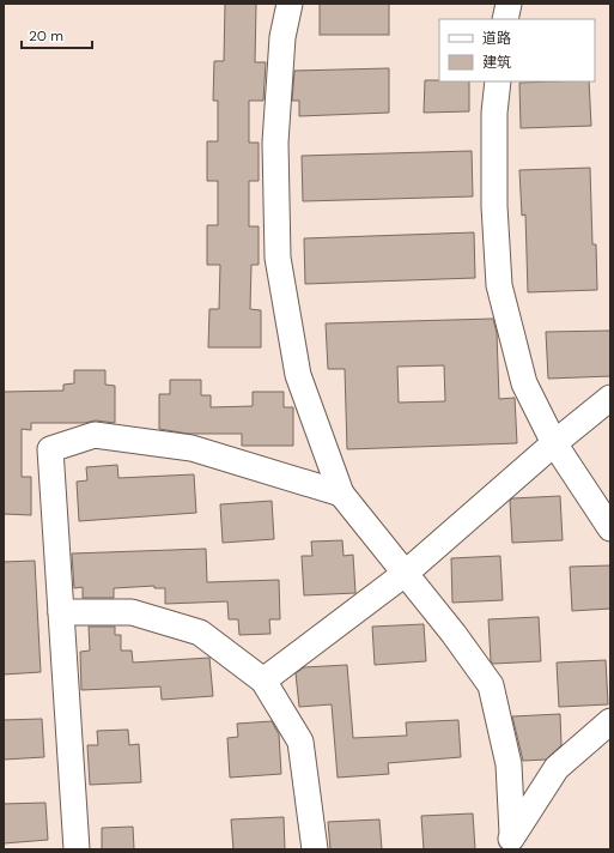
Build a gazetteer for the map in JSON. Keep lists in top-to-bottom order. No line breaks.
{"legend":["道路","建筑"],"scale_bar":"20 m"}
